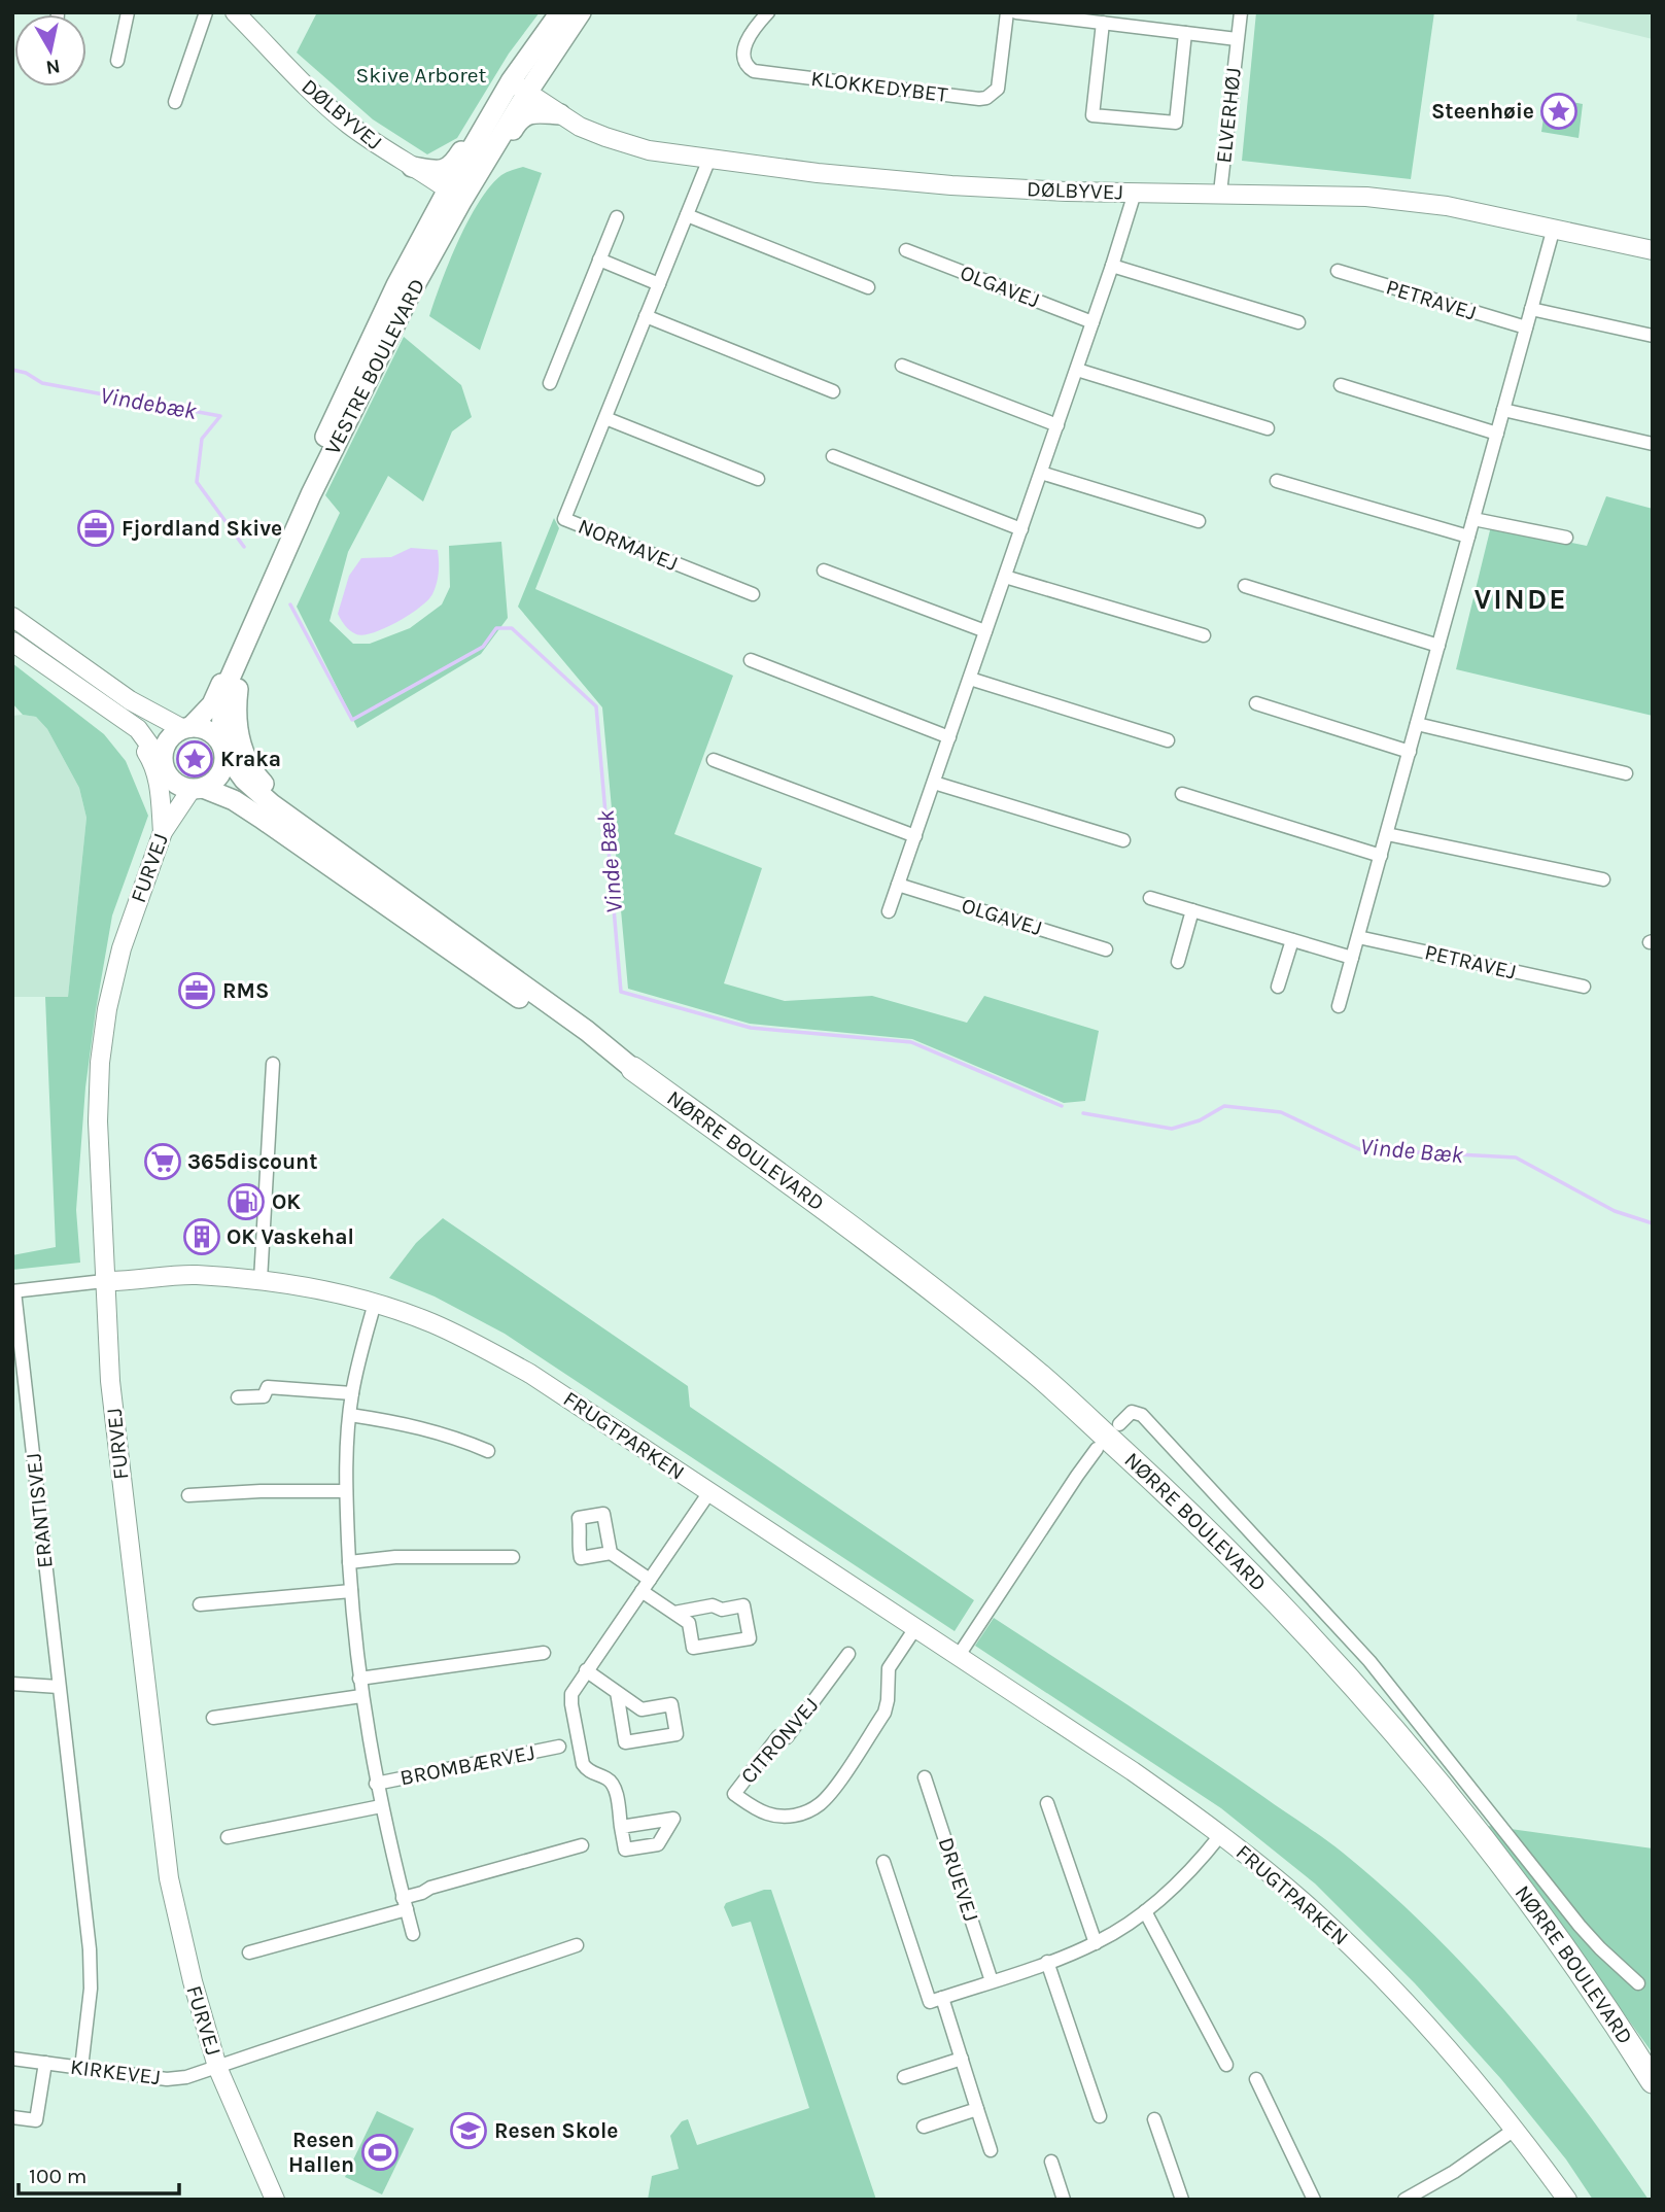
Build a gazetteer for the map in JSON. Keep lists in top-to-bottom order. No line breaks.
{"streets":{"highway":["NØRRE BOULEVARD"],"main road":["VESTRE BOULEVARD"],"street":["KLOKKEDYBET","DØLBYVEJ","ELVERHØJ","OLGAVEJ","PETRAVEJ","NORMAVEJ","FURVEJ","FRUGTPARKEN","ERANTISVEJ","CITRONVEJ","BROMBÆRVEJ","DRUEVEJ","KIRKEVEJ"]},"crossings":[["DØLBYVEJ","ELVERHØJ"],["DØLBYVEJ","VESTRE BOULEVARD"],["DØLBYVEJ","NORMAVEJ"],["VESTRE BOULEVARD","FURVEJ"],["VESTRE BOULEVARD","NØRRE BOULEVARD"],["FURVEJ","NØRRE BOULEVARD"],["FURVEJ","FRUGTPARKEN"],["FURVEJ","KIRKEVEJ"],["FRUGTPARKEN","CITRONVEJ"],["FRUGTPARKEN","BROMBÆRVEJ"],["ERANTISVEJ","KIRKEVEJ"]],"districts":["VINDE"],"water":["Vindebæk","Vinde Bæk"],"parks":["Skive Arboret"],"places":{"place":["Steenhøie","Kraka"],"office":["Fjordland Skive","RMS"],"supermarket":["365discount"],"fuel station":["OK"],"building":["OK Vaskehal"],"school or university":["Resen Skole"],"sports":["Resen Hallen"]},"scale_bar":"100 m","north":"bottom"}
